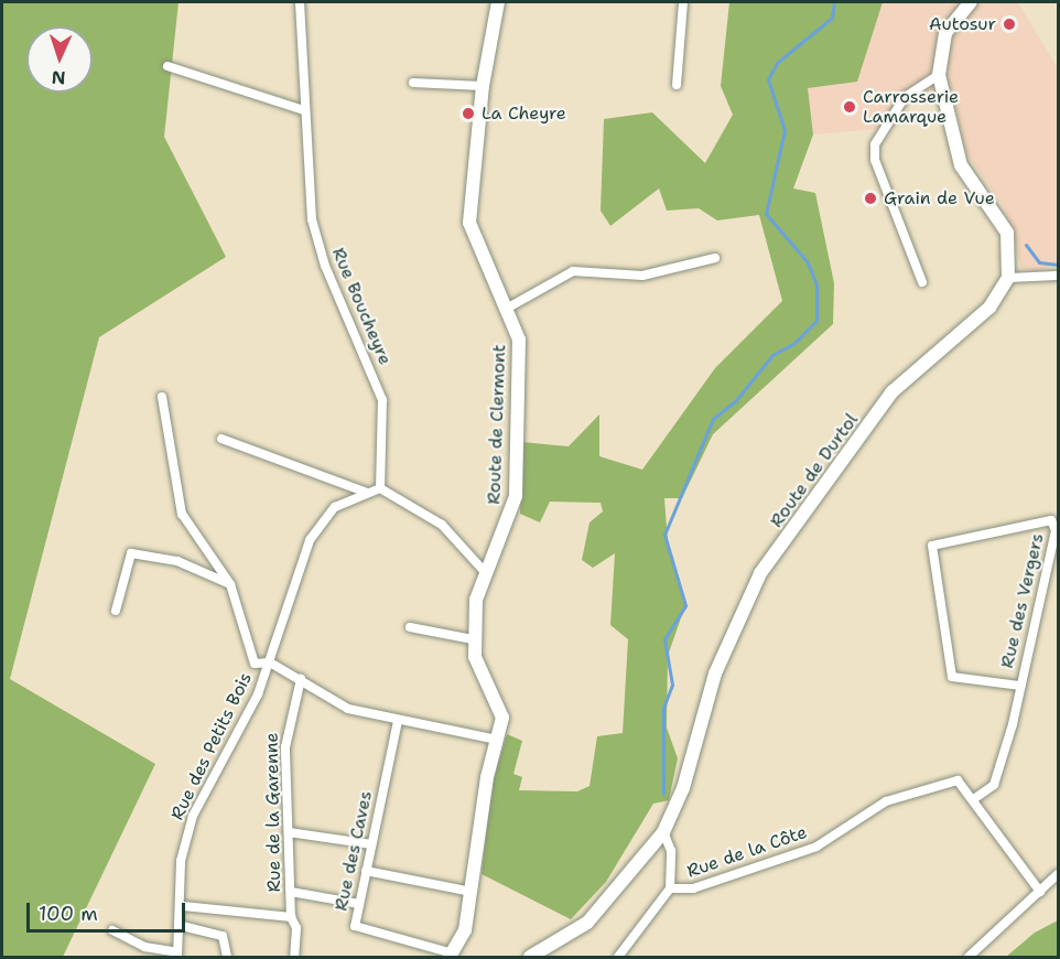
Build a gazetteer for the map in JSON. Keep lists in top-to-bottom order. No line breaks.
{"streets":{"street":["Rue Boucheyre","Route de Clermont","Route de Durtol","Rue des Vergers","Rue des Petits Bois","Rue de la Garenne","Rue des Caves","Rue de la Côte"]},"crossings":[["Rue Boucheyre","Rue des Petits Bois"],["Route de Clermont","Rue des Caves"],["Rue des Vergers","Rue de la Côte"],["Rue des Petits Bois","Rue de la Garenne"]],"places":["Autosur","Carrosserie Lamarque","La Cheyre","Grain de Vue"],"scale_bar":"100 m","north":"bottom"}
